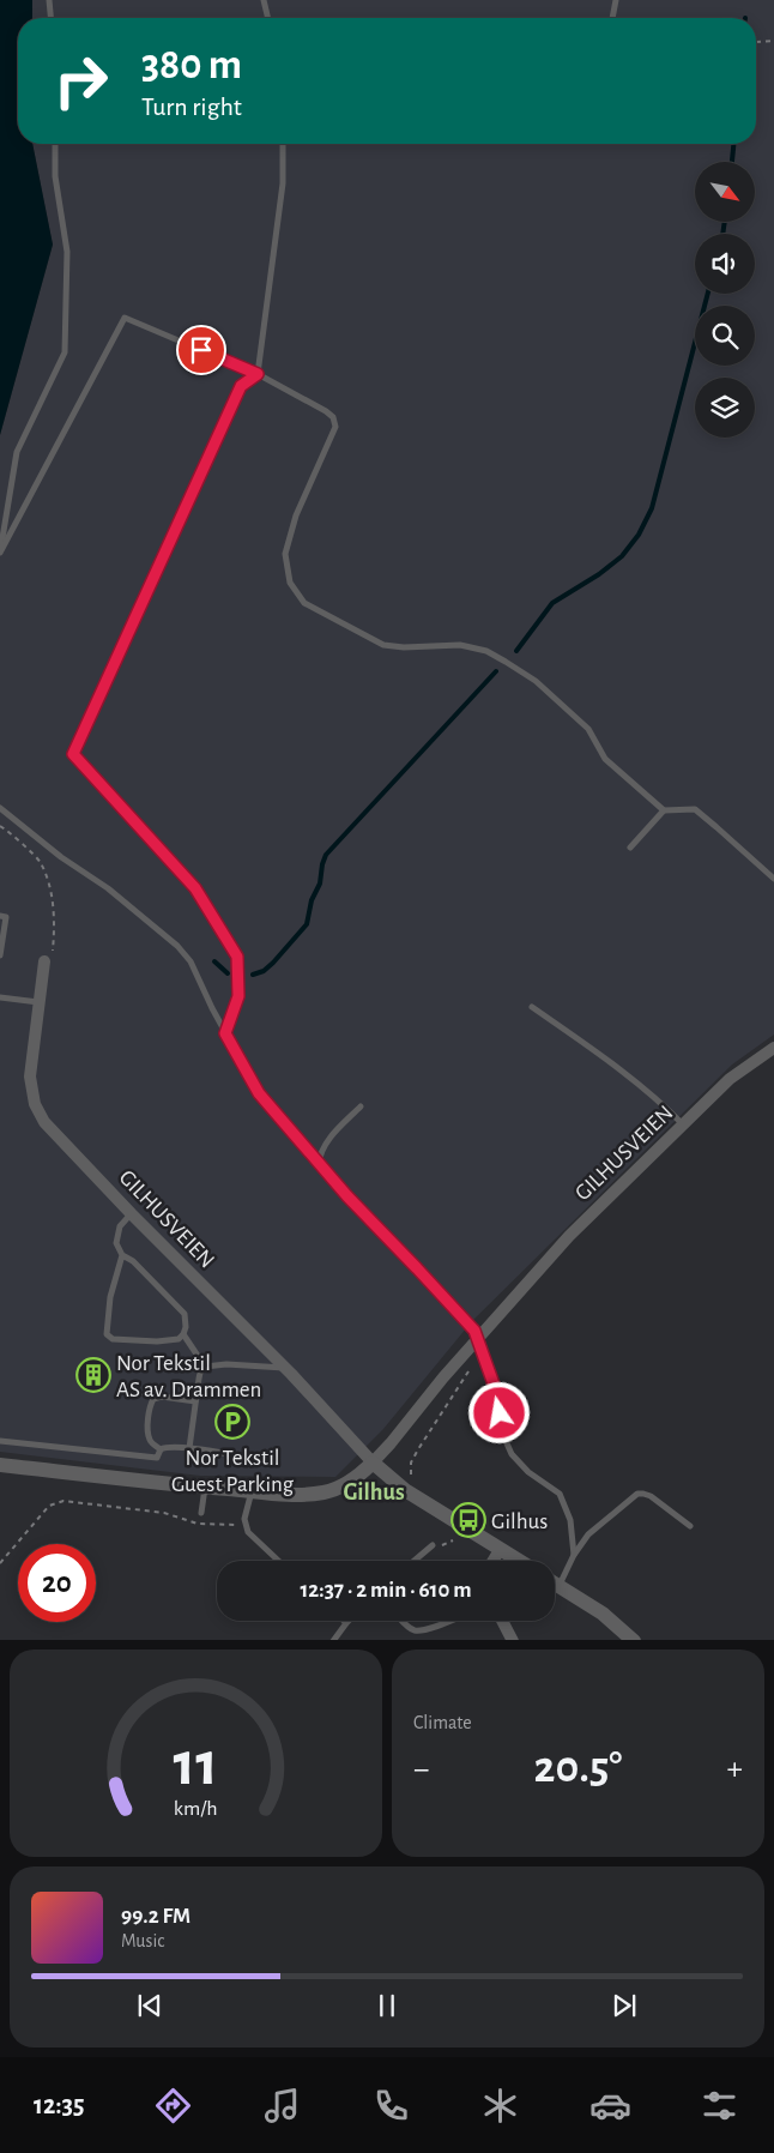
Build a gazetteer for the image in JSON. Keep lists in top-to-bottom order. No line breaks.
{"streets":{"street":["GILHUSVEIEN"]},"districts":["Gilhus"],"places":{"building":["Nor Tekstil AS av. Drammen"],"parking":["Nor Tekstil Guest Parking"],"bus stop":["Gilhus"]},"north":"bottom right","page":{"turn":["380 m","Turn right"],"limit":"20","trip":"12:37 · 2 min · 610 m","tile":"Climate","heat":["−","20.5°","+"],"song":["99.2 FM","Music"],"tabs":"12:35","gauge":["11","km/h"]}}
